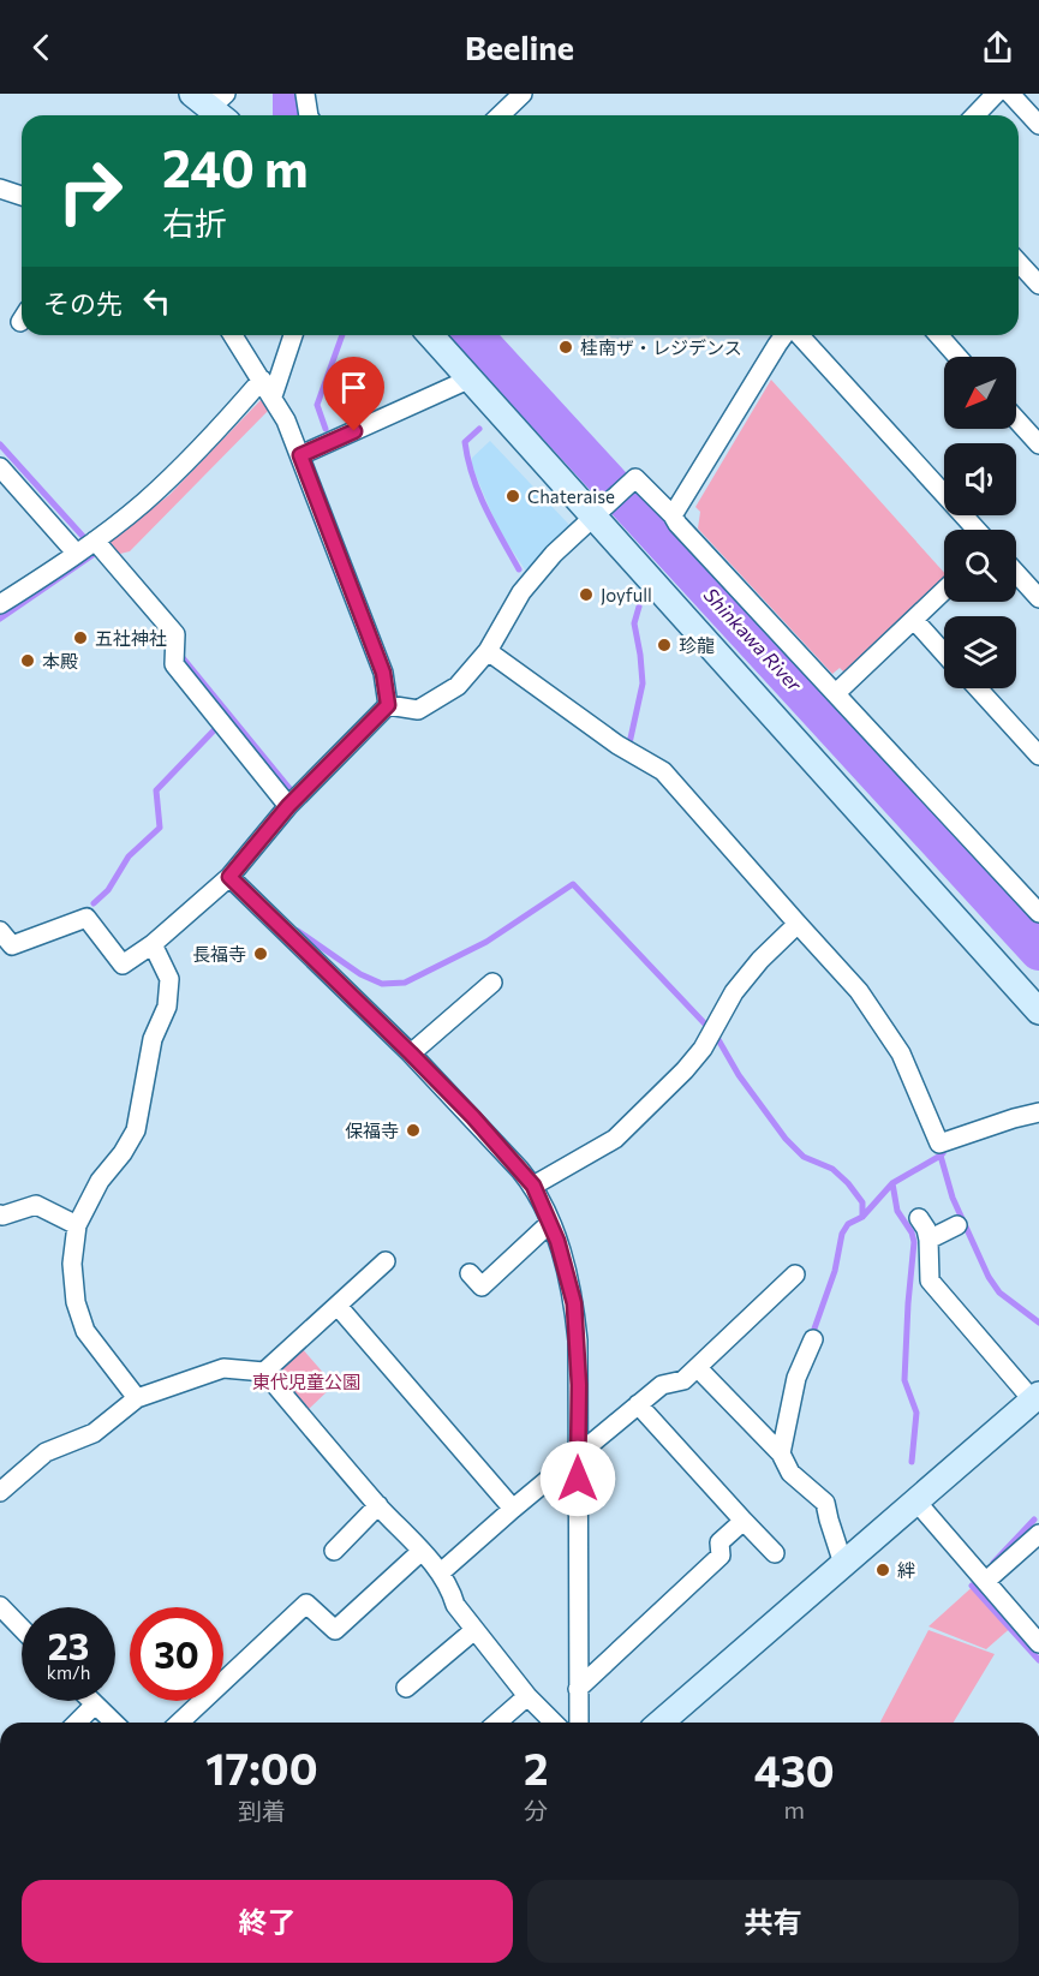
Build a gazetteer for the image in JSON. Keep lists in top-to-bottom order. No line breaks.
{"water":["Shinkawa River"],"parks":["東代児童公園"],"places":["桂南ザ・レジデンス","Chateraise","Joyfull","五社神社","珍龍","本殿","長福寺","保福寺","絆"],"north":"bottom left","page":{"header":"Beeline","turn":["240 m","右折"],"then":"その先","speed":"23 km/h","limit":"30","eta":["17:00","到着","2","分","430","m"],"buttons":["終了","共有"]}}
